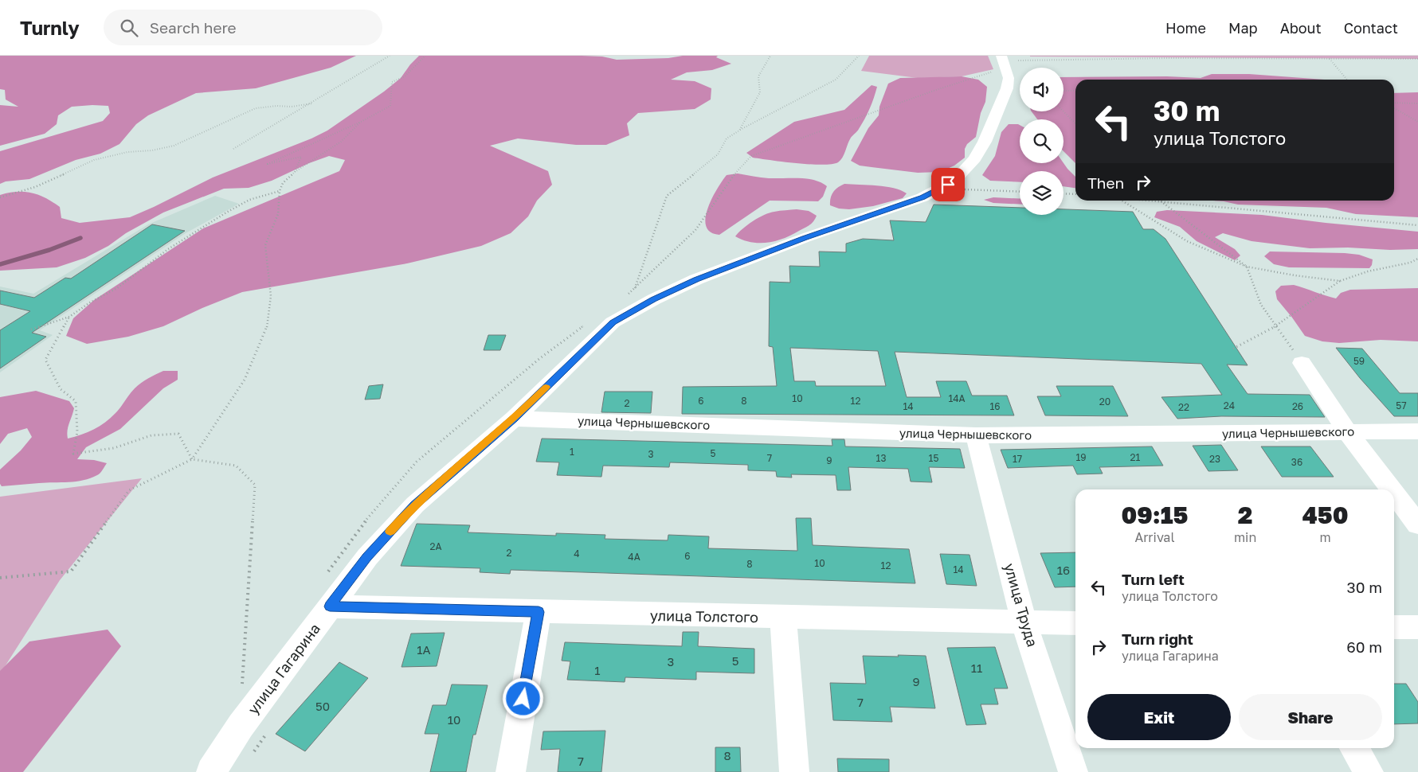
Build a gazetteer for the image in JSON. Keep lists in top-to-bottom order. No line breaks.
{"streets":{"street":["улица Чернышевского","улица Труда","улица Толстого","улица Гагарина"]},"crossings":[["улица Чернышевского","улица Труда"],["улица Чернышевского","улица Гагарина"],["улица Труда","улица Толстого"],["улица Толстого","улица Гагарина"]],"house_numbers":["59","10","14А","6","8","12","20","2","24","57","14","16","26","22","1","5","3","19","21","7","13","15","17","23","9","36","2А","2","4","6","4А","10","8","12","14","16","1А","5","3","11","1","9","7","50","10","8","7"],"page":{"header":"Turnly","search":"Search here","nav":["Home","Map","About","Contact"],"turn":["30 m","улица Толстого"],"then":"Then","eta":["09:15","Arrival","2","min","450","m"],"list":[{"name":"Turn left","note":"улица Толстого","value":"30 m"},{"name":"Turn right","note":"улица Гагарина","value":"60 m"}],"buttons":["Exit","Share"]}}
